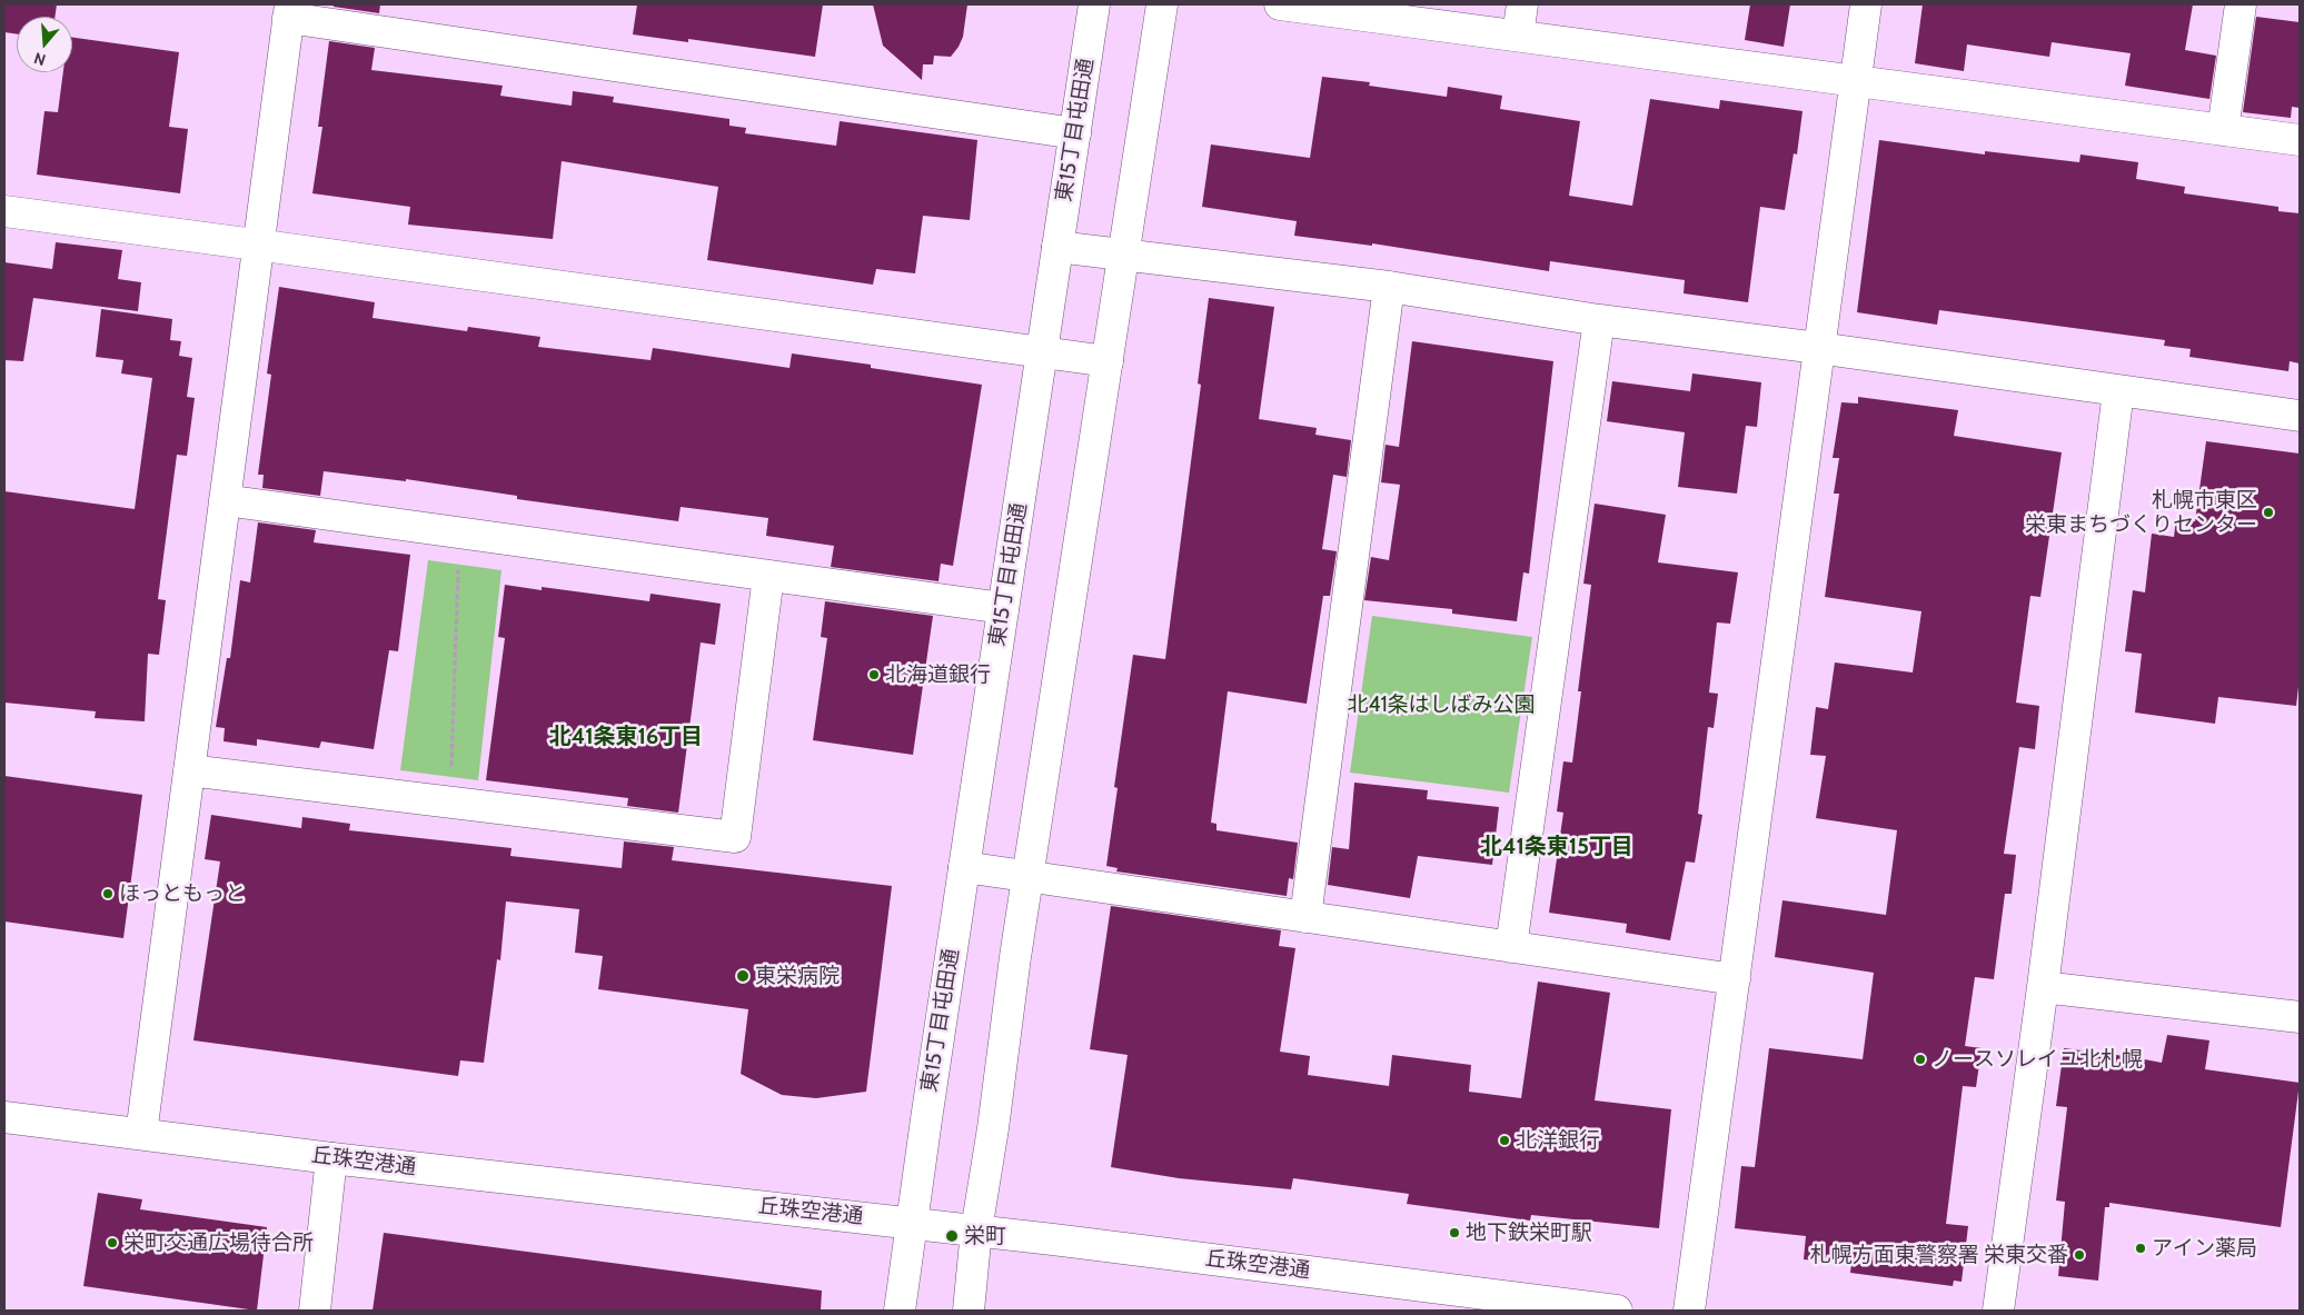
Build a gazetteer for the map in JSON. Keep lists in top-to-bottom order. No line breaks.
{"streets":{"street":["東15丁目屯田通","丘珠空港通"]},"crossings":[["東15丁目屯田通","丘珠空港通"]],"districts":["北41条東16丁目","北41条東15丁目"],"parks":["北41条はしばみ公園"],"places":["札幌市東区 栄東まちづくりセンター","北海道銀行","ほっともっと","東栄病院","ノースソレイユ北札幌","北洋銀行","地下鉄栄町駅","栄町","栄町交通広場待合所","アイン薬局","札幌方面東警察署 栄東交番"],"north":"bottom"}
